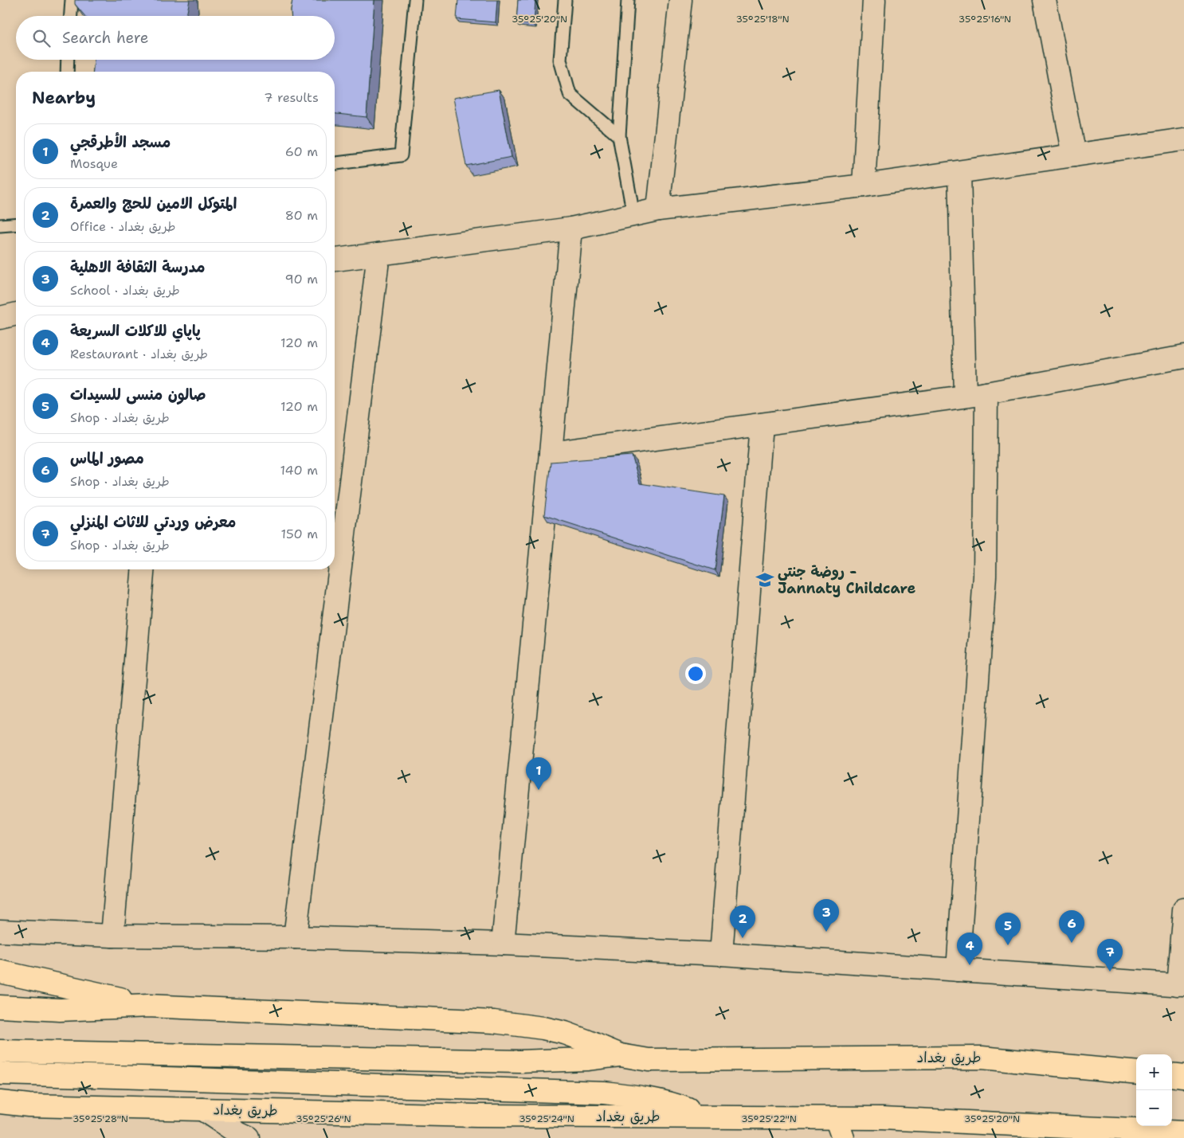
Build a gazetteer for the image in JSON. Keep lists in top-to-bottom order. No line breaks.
{"streets":{"main road":["طريق بغداد"]},"places":{"school or university":["روضة جنتي - Jannaty Childcare"]},"page":{"search":"Search here","heading":["Nearby","7 results"],"list":[{"mark":"1","name":"مسجد الأطرقجي","note":"Mosque","value":"60 m"},{"mark":"2","name":"المتوكل الامين للحج والعمرة","note":"Office · طريق بغداد","value":"80 m"},{"mark":"3","name":"مدرسة الثقافة الاهلية","note":"School · طريق بغداد","value":"90 m"},{"mark":"4","name":"پاپاي للاكلات السريعة","note":"Restaurant · طريق بغداد","value":"120 m"},{"mark":"5","name":"صالون منسى للسيدات","note":"Shop · طريق بغداد","value":"120 m"},{"mark":"6","name":"مصور الماس","note":"Shop · طريق بغداد","value":"140 m"},{"mark":"7","name":"معرض وردتي للاثاث المنزلي","note":"Shop · طريق بغداد","value":"150 m"}],"pins":["1","3","2","6","5","4","7"],"map_buttons":["+","−"]},"coordinates":["35°25'20\"N","35°25'18\"N","35°25'16\"N","35°25'28\"N","35°25'26\"N","35°25'24\"N","35°25'22\"N"]}
